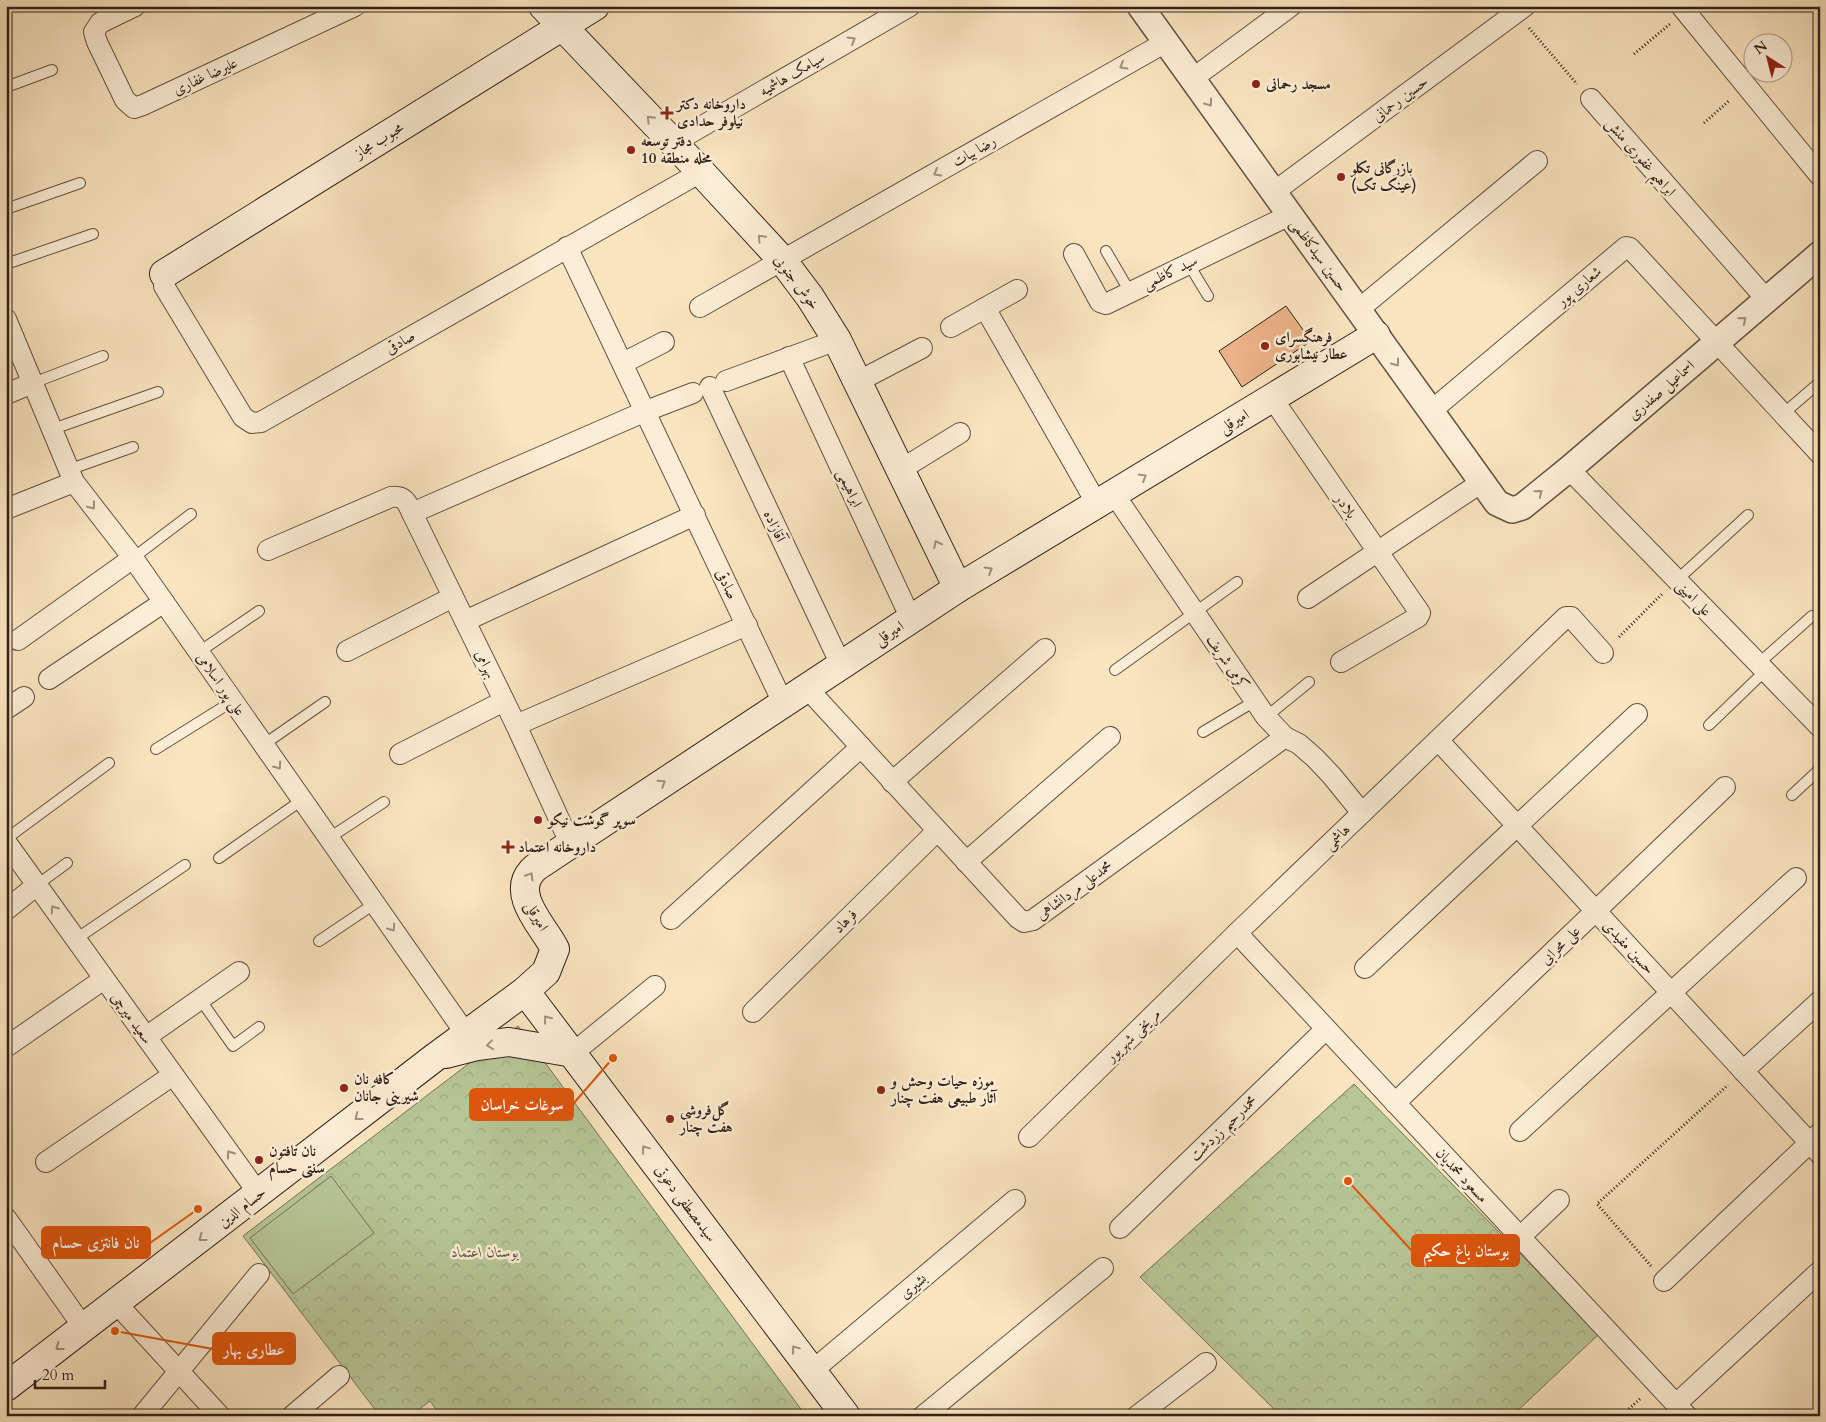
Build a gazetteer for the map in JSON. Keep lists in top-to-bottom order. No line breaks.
{"streets":{"main road":["محبوب مجاز","خوش جنوبی","امیرقلی","سیدمصطفی دعوتی","حسام الدین"],"street":["سیامک هاشمیه","علیرضا غفاری","حسین رحمانی","رضا بیات","ابراهیم غفوری منش","حسین سیدکاظمی","سید کاظمی","شعاری پور","صادقی","اسماعیل صفدری","ابراهیمی","بلادر","آقازاده","علی امینی","کرمی شریف","بهرامی","علی پور اسلامی","هاشمی","محمدعلی مردانشاهی","فرهاد","علی محرابی","حسین مفیدی","سعید میرچی","مریخی شهریور","محمدرحیم زردشت","مسعود محمدیان","بشیری"]},"crossings":[["سیامک هاشمیه","خوش جنوبی"],["حسین رحمانی","حسین سیدکاظمی"],["محبوب مجاز","خوش جنوبی"],["محبوب مجاز","صادقی"],["رضا بیات","حسین سیدکاظمی"],["رضا بیات","خوش جنوبی"],["ابراهیم غفوری منش","اسماعیل صفدری"],["حسین سیدکاظمی","سید کاظمی"],["حسین سیدکاظمی","شعاری پور"],["حسین سیدکاظمی","اسماعیل صفدری"],["حسین سیدکاظمی","امیرقلی"],["خوش جنوبی","صادقی"],["خوش جنوبی","امیرقلی"],["شعاری پور","اسماعیل صفدری"],["صادقی","امیرقلی"],["اسماعیل صفدری","علی امینی"],["امیرقلی","ابراهیمی"],["امیرقلی","بلادر"],["امیرقلی","آقازاده"],["امیرقلی","کرمی شریف"],["امیرقلی","بهرامی"],["امیرقلی","محمدعلی مردانشاهی"],["امیرقلی","سیدمصطفی دعوتی"],["امیرقلی","حسام الدین"],["کرمی شریف","هاشمی"],["کرمی شریف","محمدعلی مردانشاهی"],["علی پور اسلامی","حسام الدین"],["هاشمی","حسین مفیدی"],["هاشمی","مریخی شهریور"],["هاشمی","مسعود محمدیان"],["محمدعلی مردانشاهی","فرهاد"],["علی محرابی","حسین مفیدی"],["علی محرابی","مسعود محمدیان"],["سعید میرچی","حسام الدین"],["مریخی شهریور","مسعود محمدیان"],["محمدرحیم زردشت","مسعود محمدیان"],["سیدمصطفی دعوتی","حسام الدین"],["سیدمصطفی دعوتی","بشیری"]],"one_way":["سیامک هاشمیه","حسین سیدکاظمی","خوش جنوبی","امیرقلی","علی پور اسلامی","سعید میرچی","سیدمصطفی دعوتی","حسام الدین"],"parks":["بوستان اعتماد"],"places":{"other":["مسجد رحمانی","دفتر توسعه محله منطقه 10","بازرگانی تکلو (عینک تک)","فرهنگسرای عطار نیشابوری","سوپر گوشت نیکو","سوغات خراسان","کافه نان شیرینی جانان","موزه حیات وحش و آثار طبیعی هفت چنار","گل‌فروشی هفت چنار","نان تافتون سنتی حسام","بوستان باغ حکیم","نان فانتزی حسام","عطاری بهار"],"health":["داروخانه دکتر نیلوفر حدادی","داروخانه اعتماد"]},"scale_bar":"20 m","north":"top left"}
